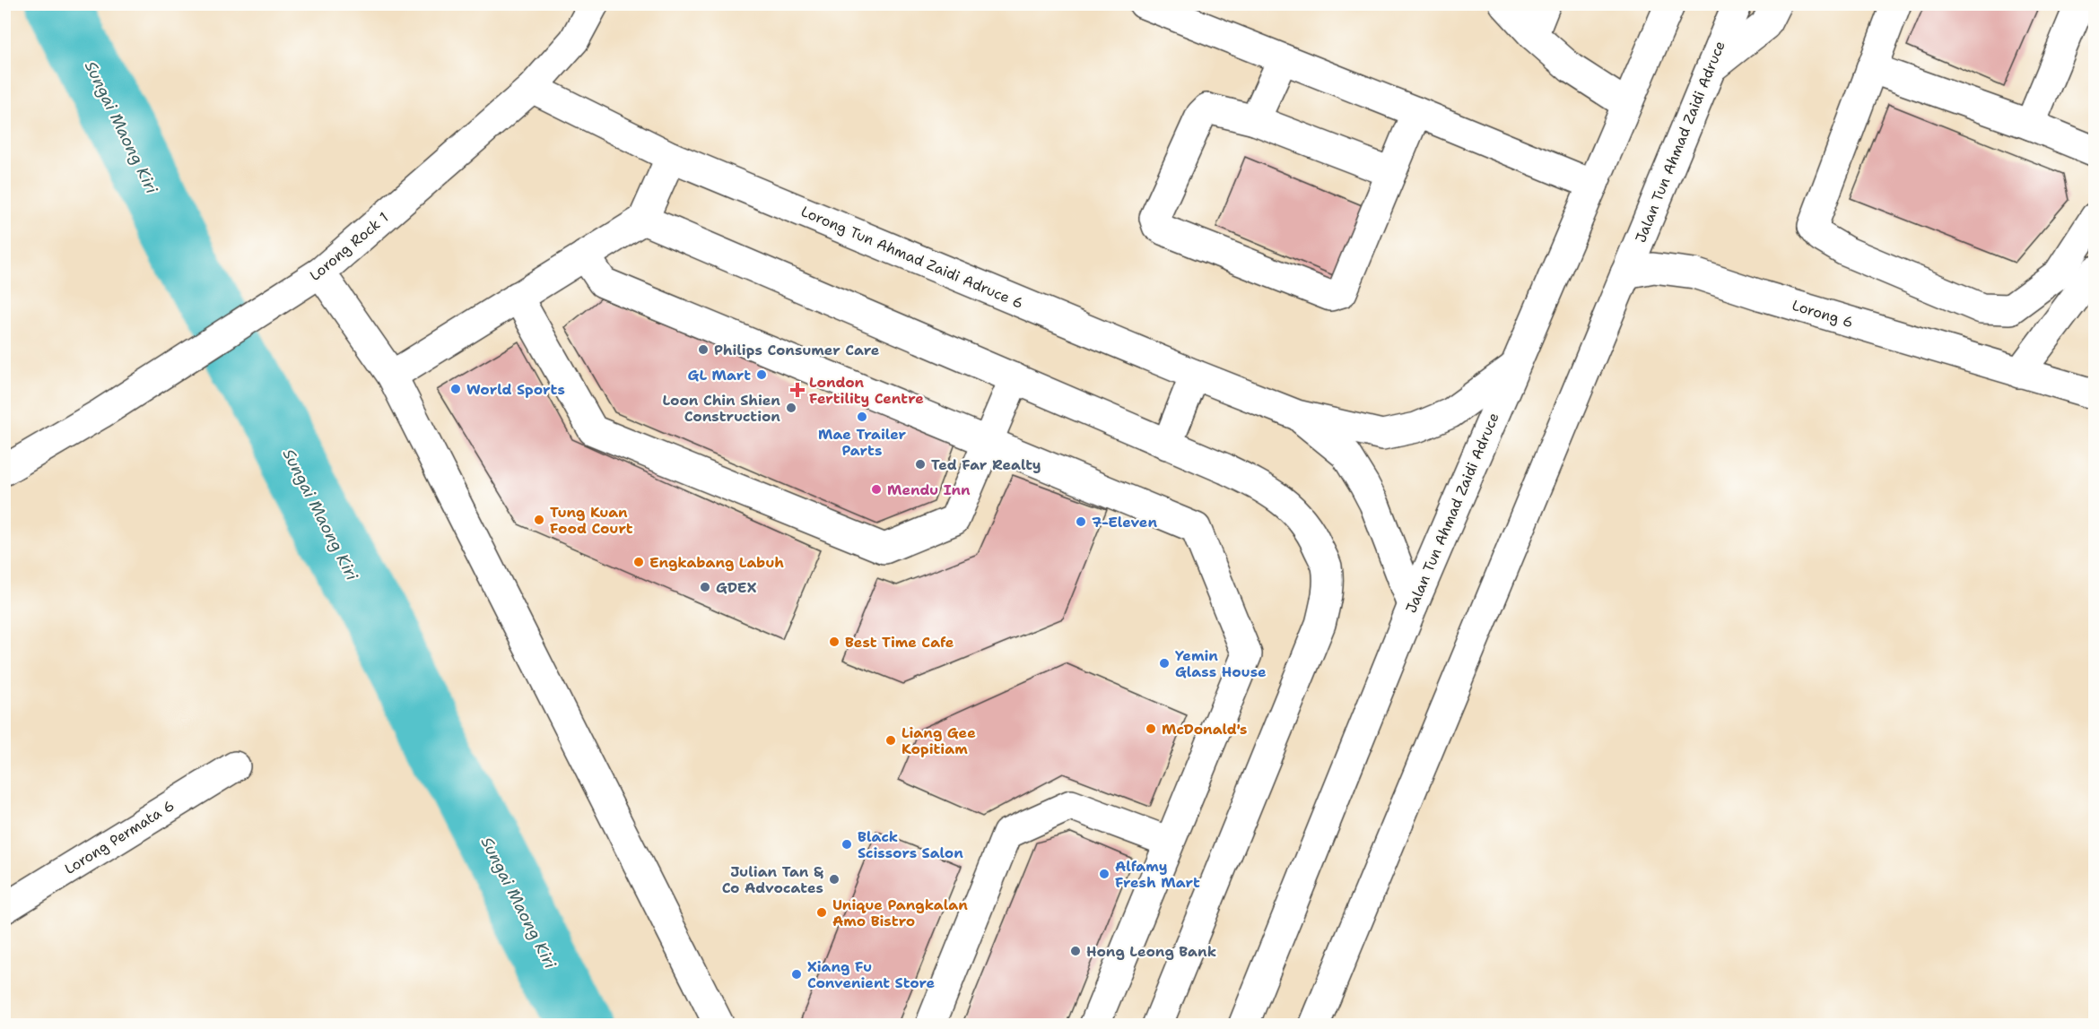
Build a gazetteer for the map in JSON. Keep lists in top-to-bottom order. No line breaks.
{"streets":{"street":["Jalan Tun Ahmad Zaidi Adruce","Lorong Rock 1","Lorong Tun Ahmad Zaidi Adruce 6","Lorong 6","Lorong Permata 6"]},"crossings":[["Jalan Tun Ahmad Zaidi Adruce","Lorong Tun Ahmad Zaidi Adruce 6"],["Jalan Tun Ahmad Zaidi Adruce","Lorong 6"],["Lorong Rock 1","Lorong Tun Ahmad Zaidi Adruce 6"]],"water":["Sungai Maong Kiri"],"places":{"other":["Philips Consumer Care","GL Mart","World Sports","Loon Chin Shien Construction","Mae Trailer Parts","Ted Far Realty","Mendu Inn","Tung Kuan Food Court","7-Eleven","Engkabang Labuh","GDEX","Best Time Cafe","Yemin Glass House","McDonald's","Liang Gee Kopitiam","Black Scissors Salon","Alfamy Fresh Mart","Julian Tan & Co Advocates","Unique Pangkalan Amo Bistro","Hong Leong Bank","Xiang Fu Convenient Store"],"health":["London Fertility Centre"]}}
